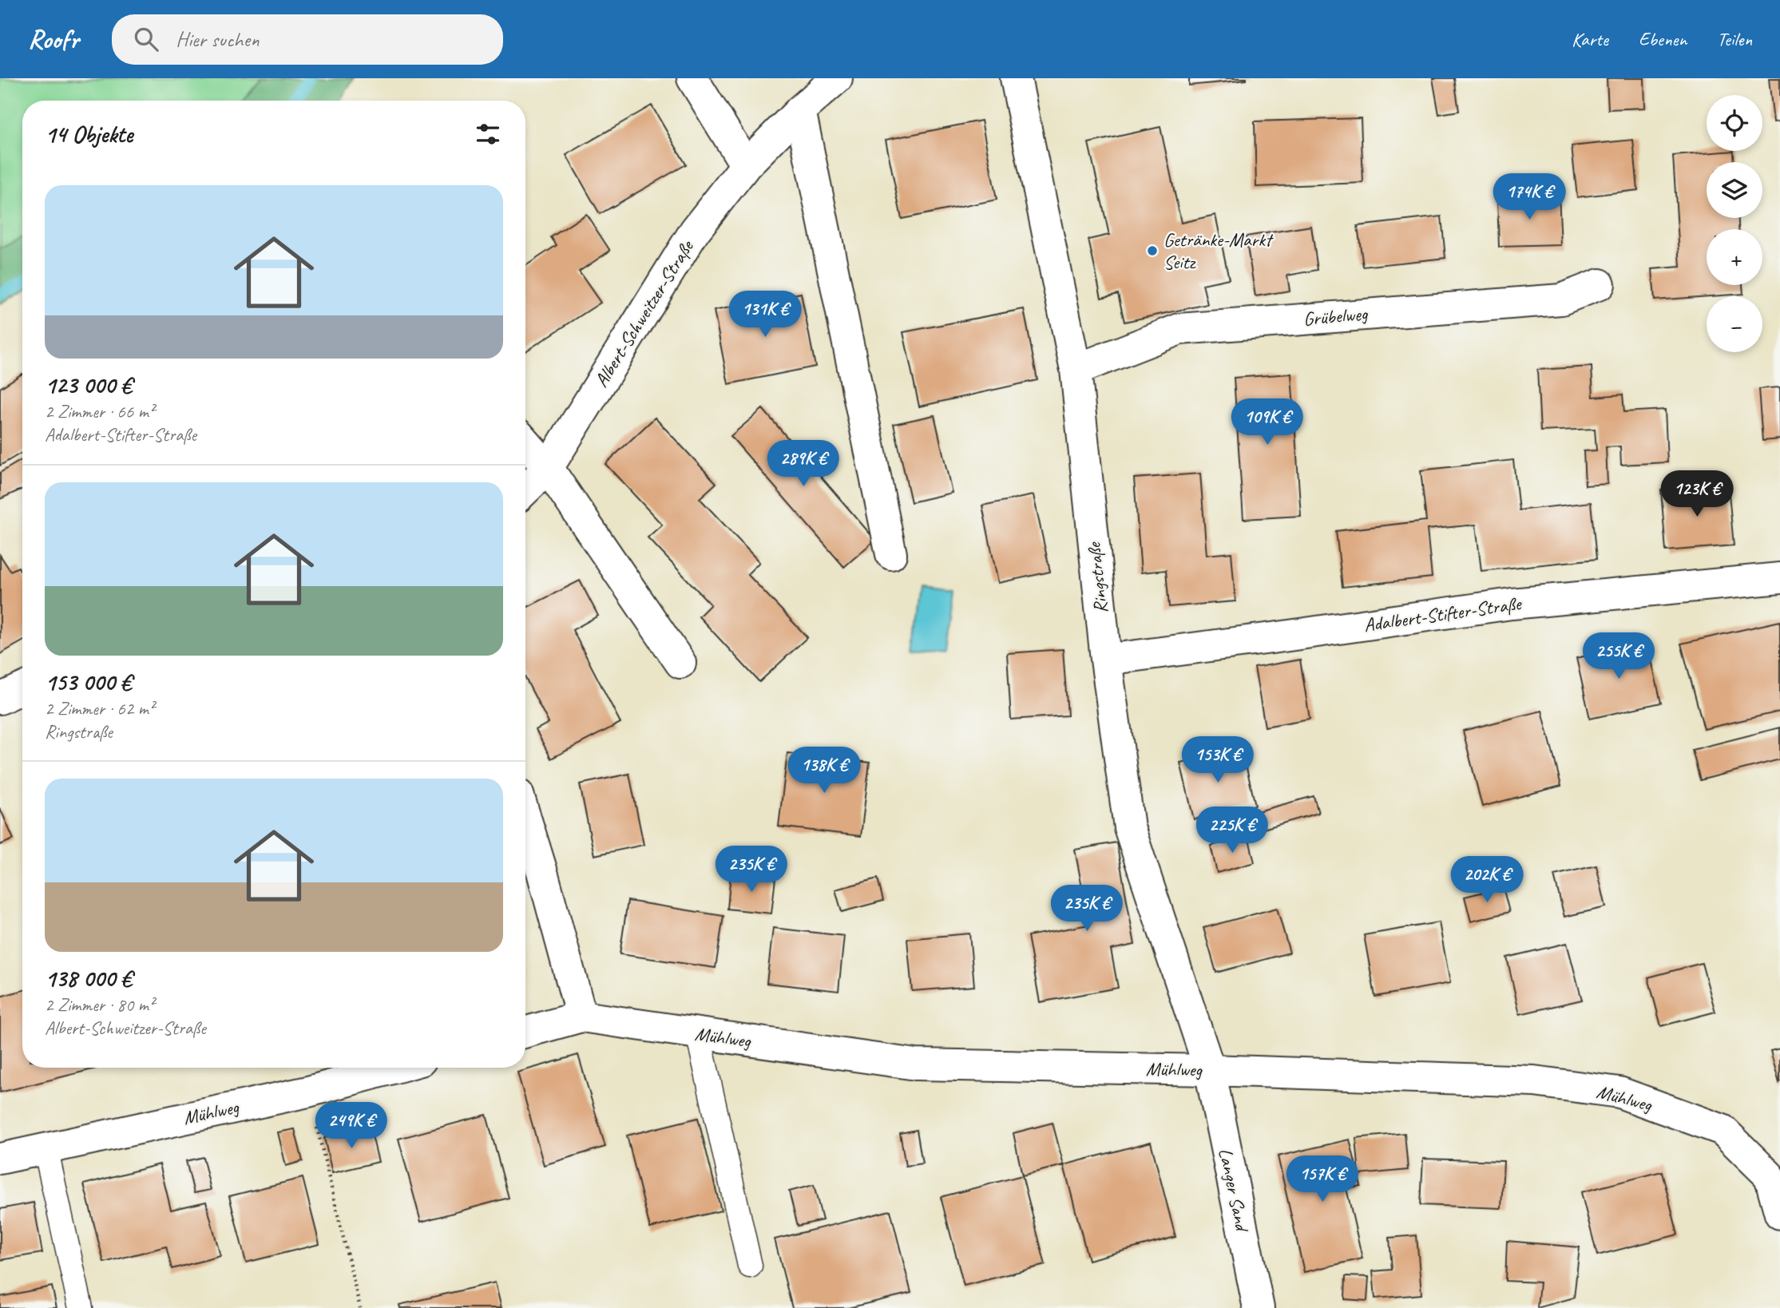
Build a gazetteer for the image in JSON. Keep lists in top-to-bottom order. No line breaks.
{"streets":{"street":["Albert-Schweitzer-Straße","Grübelweg","Ringstraße","Adalbert-Stifter-Straße","Mühlweg","Langer Sand"]},"crossings":[["Grübelweg","Ringstraße"],["Ringstraße","Adalbert-Stifter-Straße"],["Ringstraße","Mühlweg"],["Ringstraße","Langer Sand"],["Mühlweg","Langer Sand"]],"places":["Getränke-Markt Seitz"],"page":{"header":"Roofr","search":"Hier suchen","nav":["Karte","Ebenen","Teilen"],"map_buttons":["+","−"],"heading":"14 Objekte","list":[{"name":"123 000 €","note":"2 Zimmer · 66 m² · Adalbert-Stifter-Straße"},{"name":"153 000 €","note":"2 Zimmer · 62 m² · Ringstraße"},{"name":"138 000 €","note":"2 Zimmer · 80 m² · Albert-Schweitzer-Straße"}],"price":["174K €","131K €","109K €","289K €","123K €","255K €","153K €","138K €","225K €","235K €","202K €","235K €","249K €","157K €"]}}
